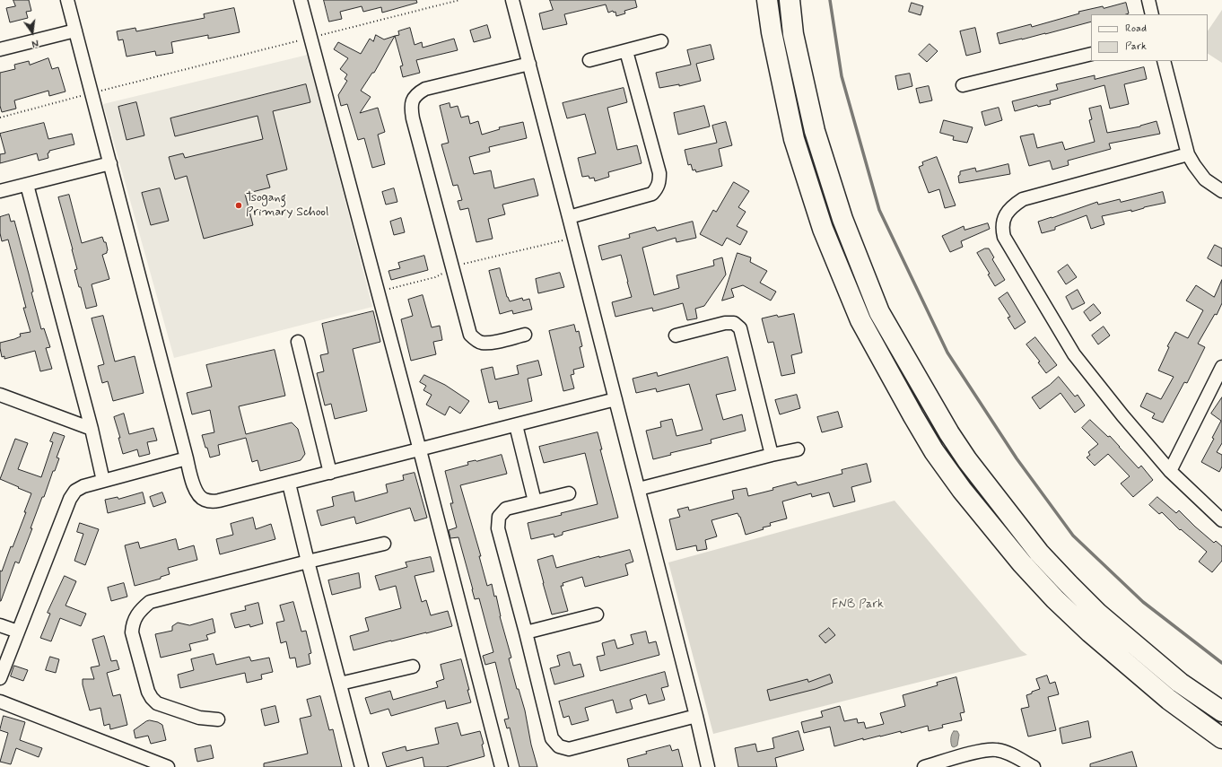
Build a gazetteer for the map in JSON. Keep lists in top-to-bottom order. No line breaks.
{"parks":["FNB Park"],"places":["Tsogang Primary School"],"legend":["Road","Park"],"north":"bottom"}
